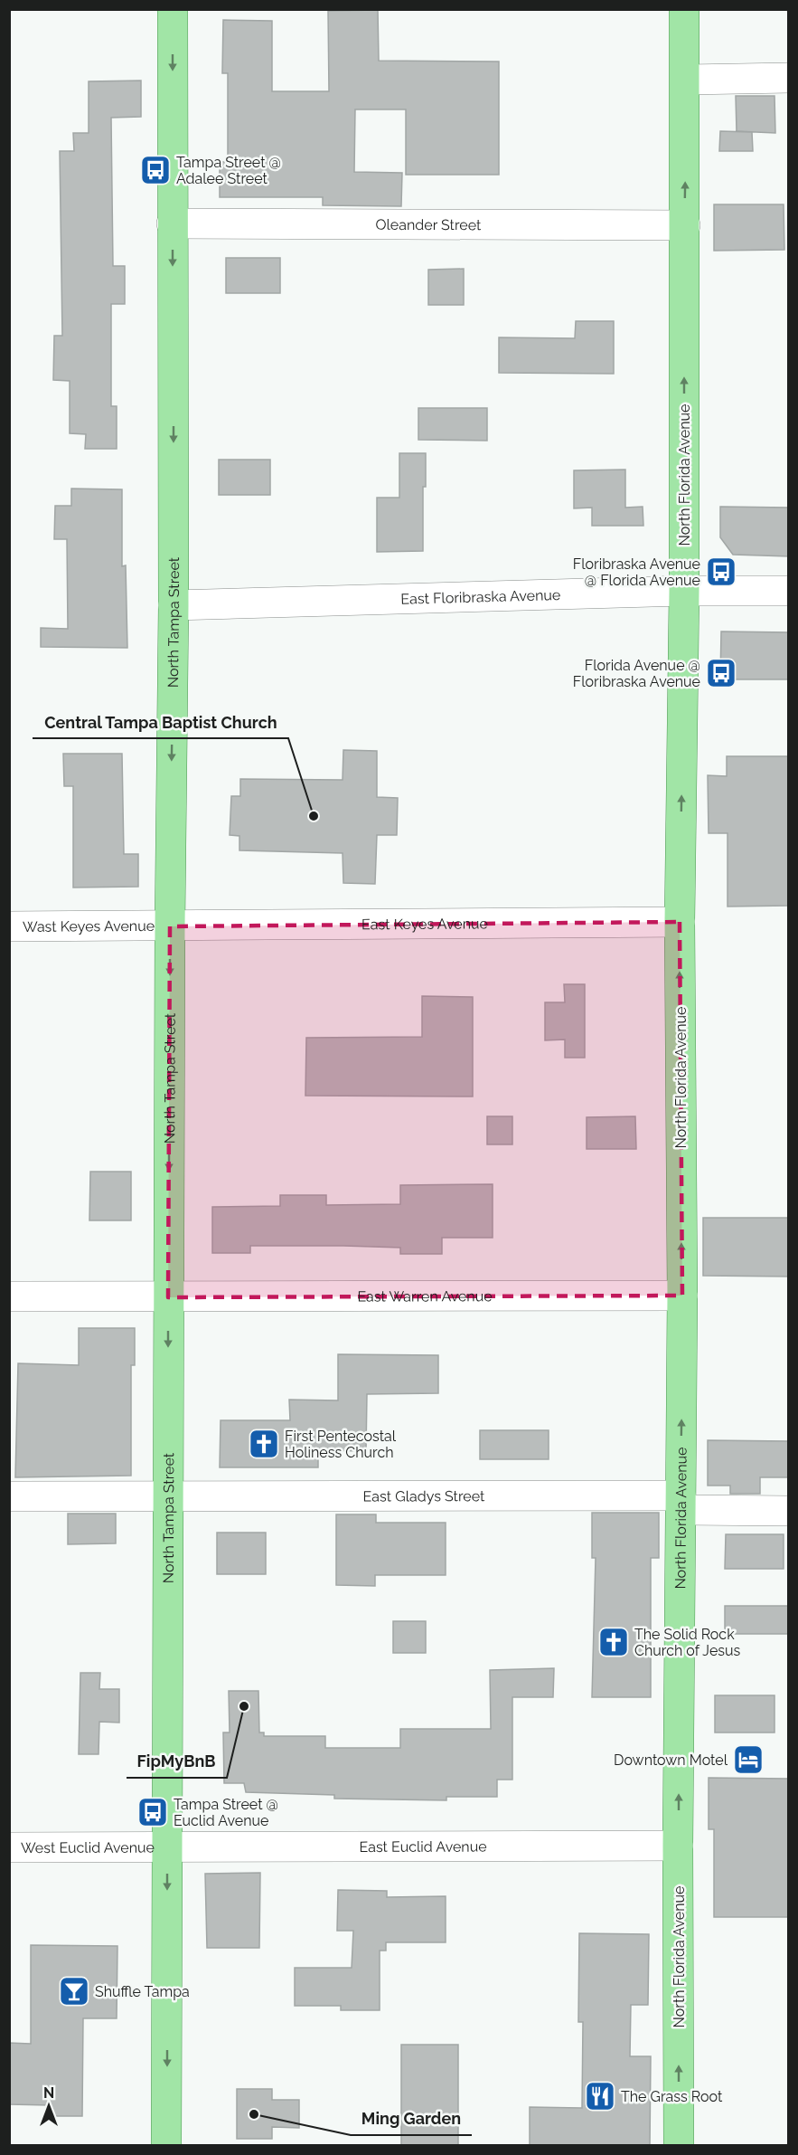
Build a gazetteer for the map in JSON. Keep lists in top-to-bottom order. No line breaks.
{"streets":{"main road":["North Florida Avenue","North Tampa Street"],"street":["Oleander Street","East Floribraska Avenue","East Keyes Avenue","Wast Keyes Avenue","East Warren Avenue","East Gladys Street","East Euclid Avenue","West Euclid Avenue"]},"crossings":[["Oleander Street","North Florida Avenue"],["Oleander Street","North Tampa Street"],["North Florida Avenue","East Floribraska Avenue"],["North Florida Avenue","East Keyes Avenue"],["North Florida Avenue","East Warren Avenue"],["North Florida Avenue","East Gladys Street"],["North Florida Avenue","East Euclid Avenue"],["East Floribraska Avenue","North Tampa Street"],["North Tampa Street","East Keyes Avenue"],["North Tampa Street","Wast Keyes Avenue"],["North Tampa Street","East Warren Avenue"],["North Tampa Street","East Gladys Street"],["North Tampa Street","East Euclid Avenue"],["North Tampa Street","West Euclid Avenue"],["East Keyes Avenue","Wast Keyes Avenue"],["East Euclid Avenue","West Euclid Avenue"]],"one_way":["North Florida Avenue","North Tampa Street"],"places":{"bus stop":["Tampa Street @ Adalee Street","Floribraska Avenue @ Florida Avenue","Florida Avenue @ Floribraska Avenue","Tampa Street @ Euclid Avenue"],"other":["Central Tampa Baptist Church","FipMyBnB","Ming Garden"],"church":["First Pentecostal Holiness Church","The Solid Rock Church of Jesus"],"hotel":["Downtown Motel"],"bar":["Shuffle Tampa"],"restaurant":["The Grass Root"]},"north":"top"}
